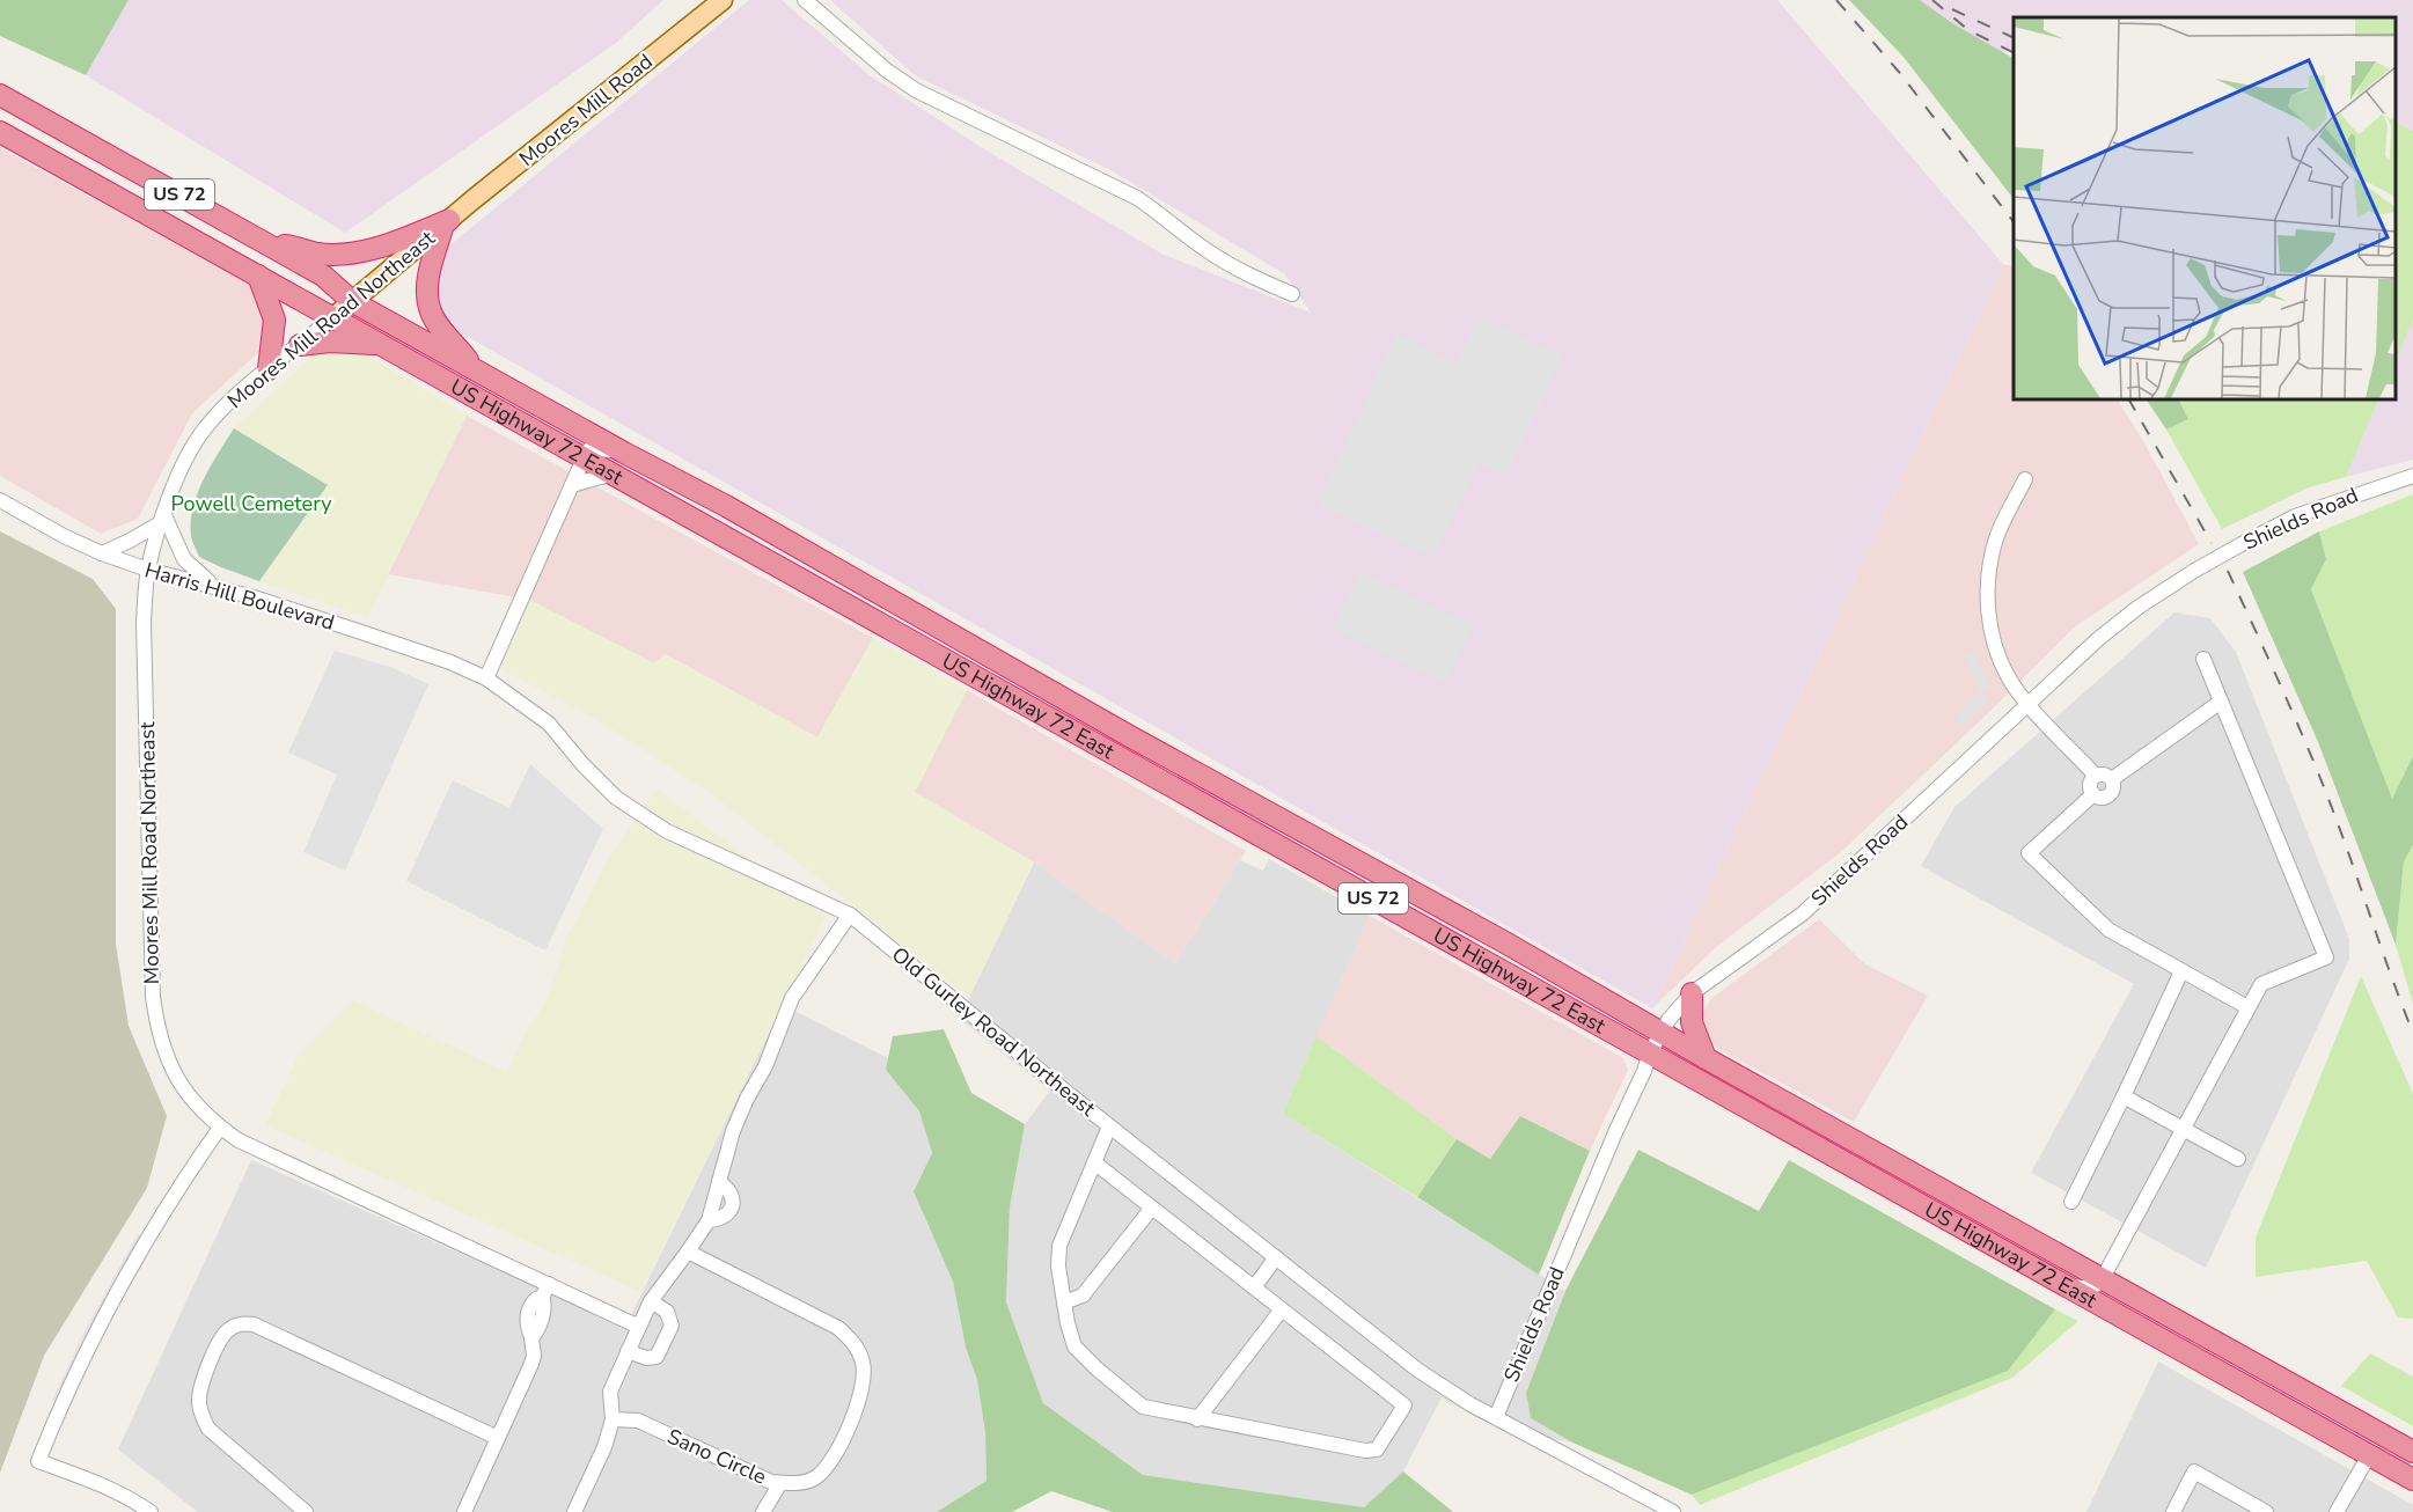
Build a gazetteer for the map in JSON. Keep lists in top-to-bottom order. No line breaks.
{"streets":{"highway":["US 72","US Highway 72 East"],"main road":["Moores Mill Road","Moores Mill Road Northeast"],"street":["Shields Road","Harris Hill Boulevard","Old Gurley Road Northeast","Sano Circle"]},"crossings":[["Moores Mill Road","Moores Mill Road Northeast"],["US 72","Moores Mill Road Northeast"],["US 72","US Highway 72 East"],["Moores Mill Road Northeast","US Highway 72 East"],["Moores Mill Road Northeast","Harris Hill Boulevard"],["US Highway 72 East","Shields Road"],["Shields Road","Old Gurley Road Northeast"],["Harris Hill Boulevard","Old Gurley Road Northeast"]],"parks":["Powell Cemetery"]}
